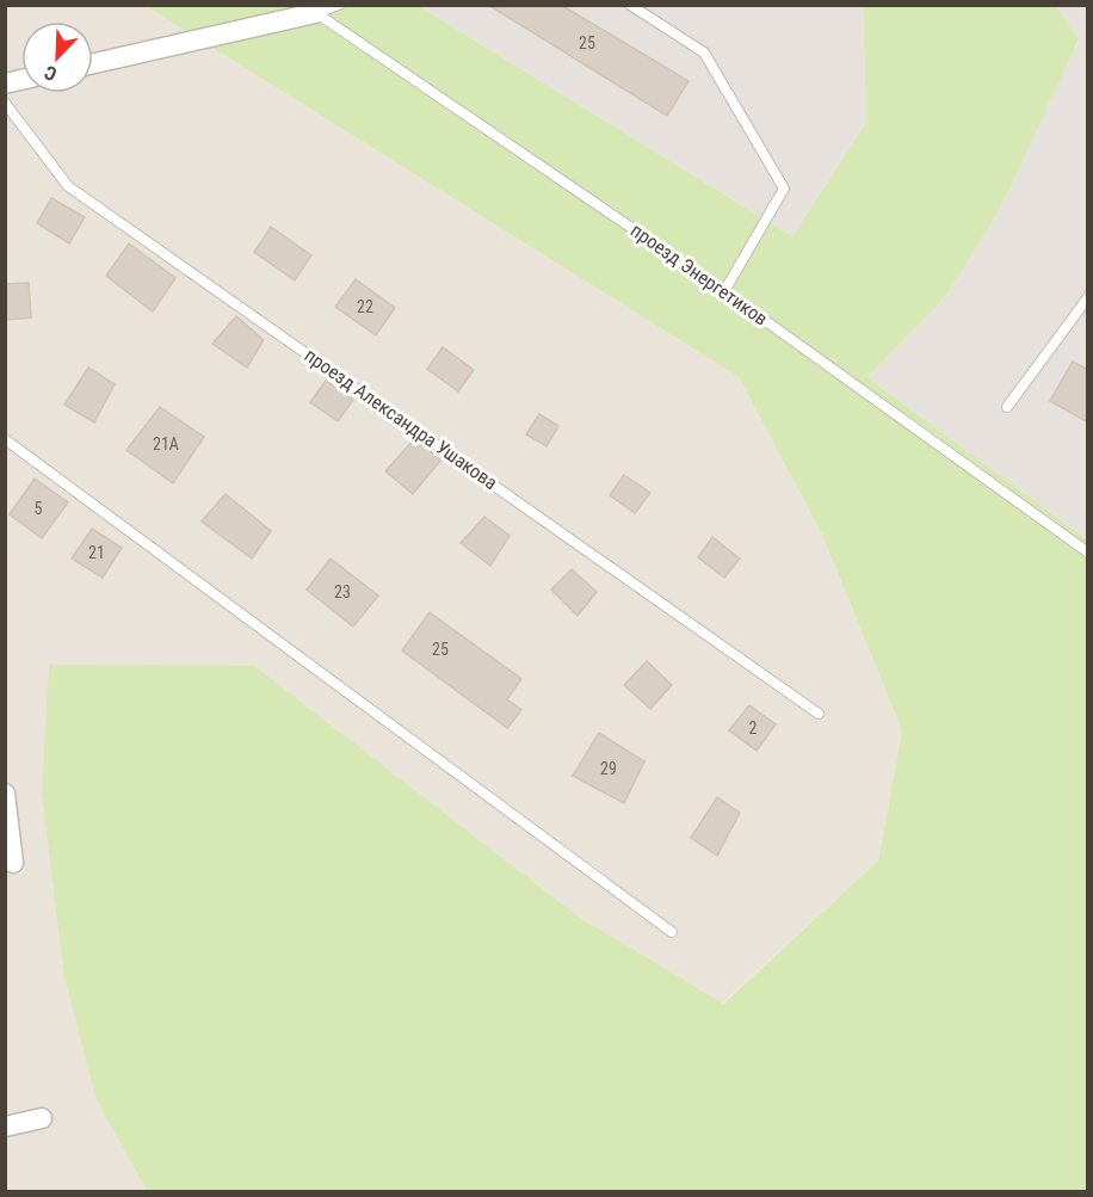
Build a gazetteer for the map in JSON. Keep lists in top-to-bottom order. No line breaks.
{"streets":{"lane":["проезд Энергетиков","проезд Александра Ушакова"]},"house_numbers":["25","22","21А","5","21","23","25","2","29"],"north":"bottom left"}
